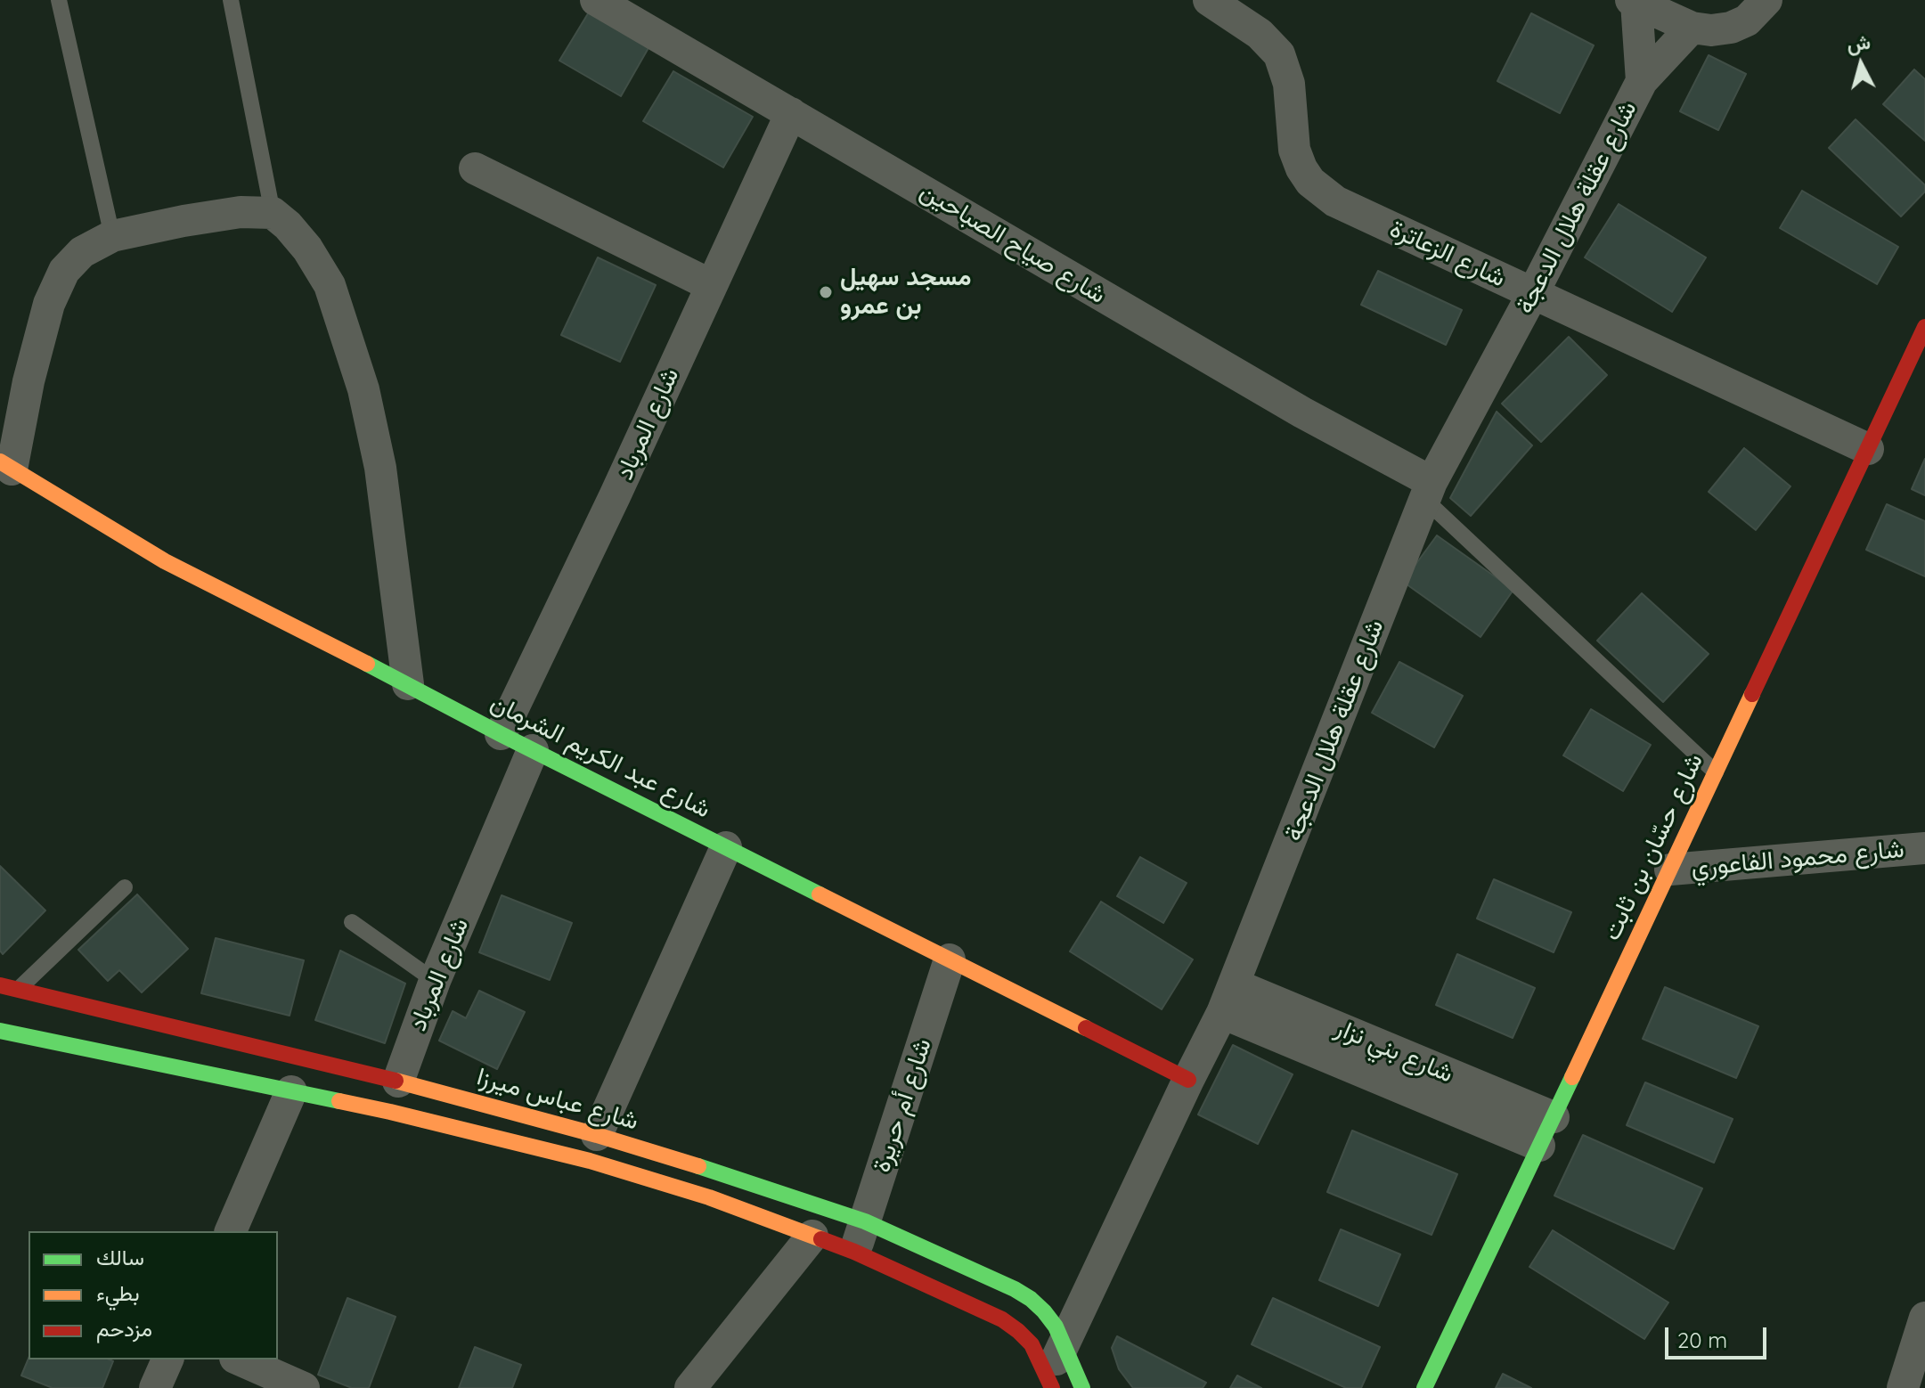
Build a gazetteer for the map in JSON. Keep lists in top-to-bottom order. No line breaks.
{"streets":{"street":["شارع عقلة هلال الدعجة","شارع صياح الصباحين","شارع الزعاترة","شارع المرباد","شارع عبد الكريم الشرمان","شارع حسّان بن ثابت","شارع محمود الفاعوري","شارع بني نزار","شارع عباس ميرزا","شارع أم حريرة"]},"crossings":[["شارع عقلة هلال الدعجة","شارع صياح الصباحين"],["شارع عقلة هلال الدعجة","شارع الزعاترة"],["شارع عقلة هلال الدعجة","شارع عبد الكريم الشرمان"],["شارع عقلة هلال الدعجة","شارع بني نزار"],["شارع عقلة هلال الدعجة","شارع عباس ميرزا"],["شارع صياح الصباحين","شارع المرباد"],["شارع الزعاترة","شارع حسّان بن ثابت"],["شارع المرباد","شارع عبد الكريم الشرمان"],["شارع المرباد","شارع عباس ميرزا"],["شارع عبد الكريم الشرمان","شارع أم حريرة"],["شارع حسّان بن ثابت","شارع محمود الفاعوري"],["شارع حسّان بن ثابت","شارع بني نزار"],["شارع عباس ميرزا","شارع أم حريرة"]],"places":["مسجد سهيل بن عمرو"],"legend":["سالك","بطيء","مزدحم"],"scale_bar":"20 m","north":"top"}
